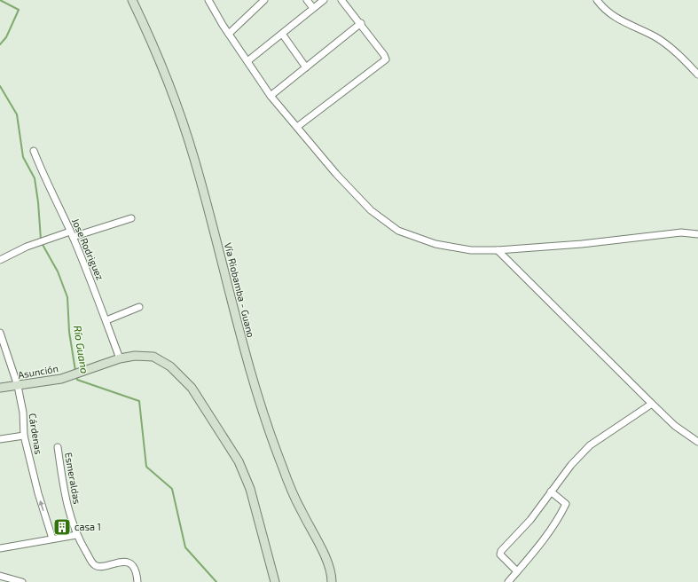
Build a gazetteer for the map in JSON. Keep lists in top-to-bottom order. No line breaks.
{"streets":{"main road":["Vía Riobamba - Guano","Asunción"],"street":["Jose Rodriguez","Cárdenas","Esmeraldas"]},"crossings":[["Jose Rodriguez","Asunción"],["Asunción","Cárdenas"]],"one_way":["Cárdenas"],"water":["Río Guano"],"places":{"building":["casa 1"]}}
